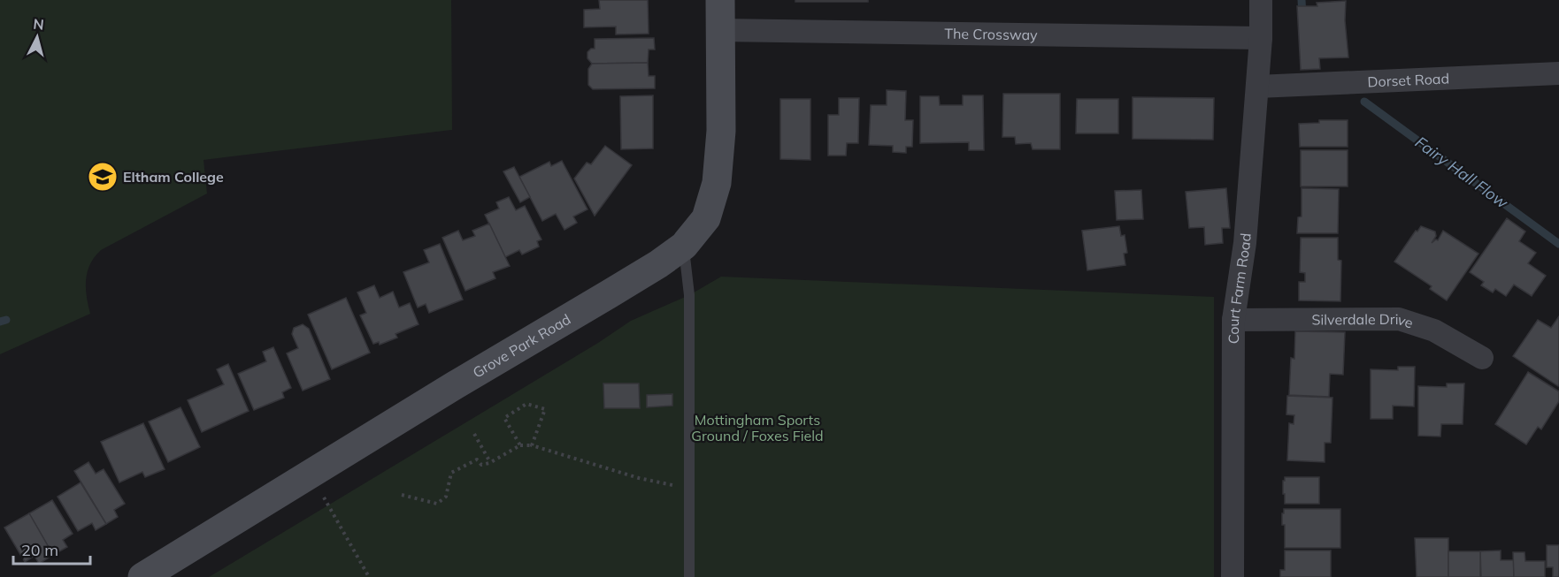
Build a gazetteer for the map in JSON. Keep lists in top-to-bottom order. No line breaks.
{"streets":{"main road":["Grove Park Road"],"street":["The Crossway","Dorset Road","Court Farm Road","Silverdale Drive"]},"crossings":[["The Crossway","Court Farm Road"],["The Crossway","Grove Park Road"],["Dorset Road","Court Farm Road"],["Court Farm Road","Silverdale Drive"]],"water":["Fairy Hall Flow"],"parks":["Mottingham Sports Ground / Foxes Field"],"places":{"school or university":["Eltham College"]},"scale_bar":"20 m","north":"top"}
